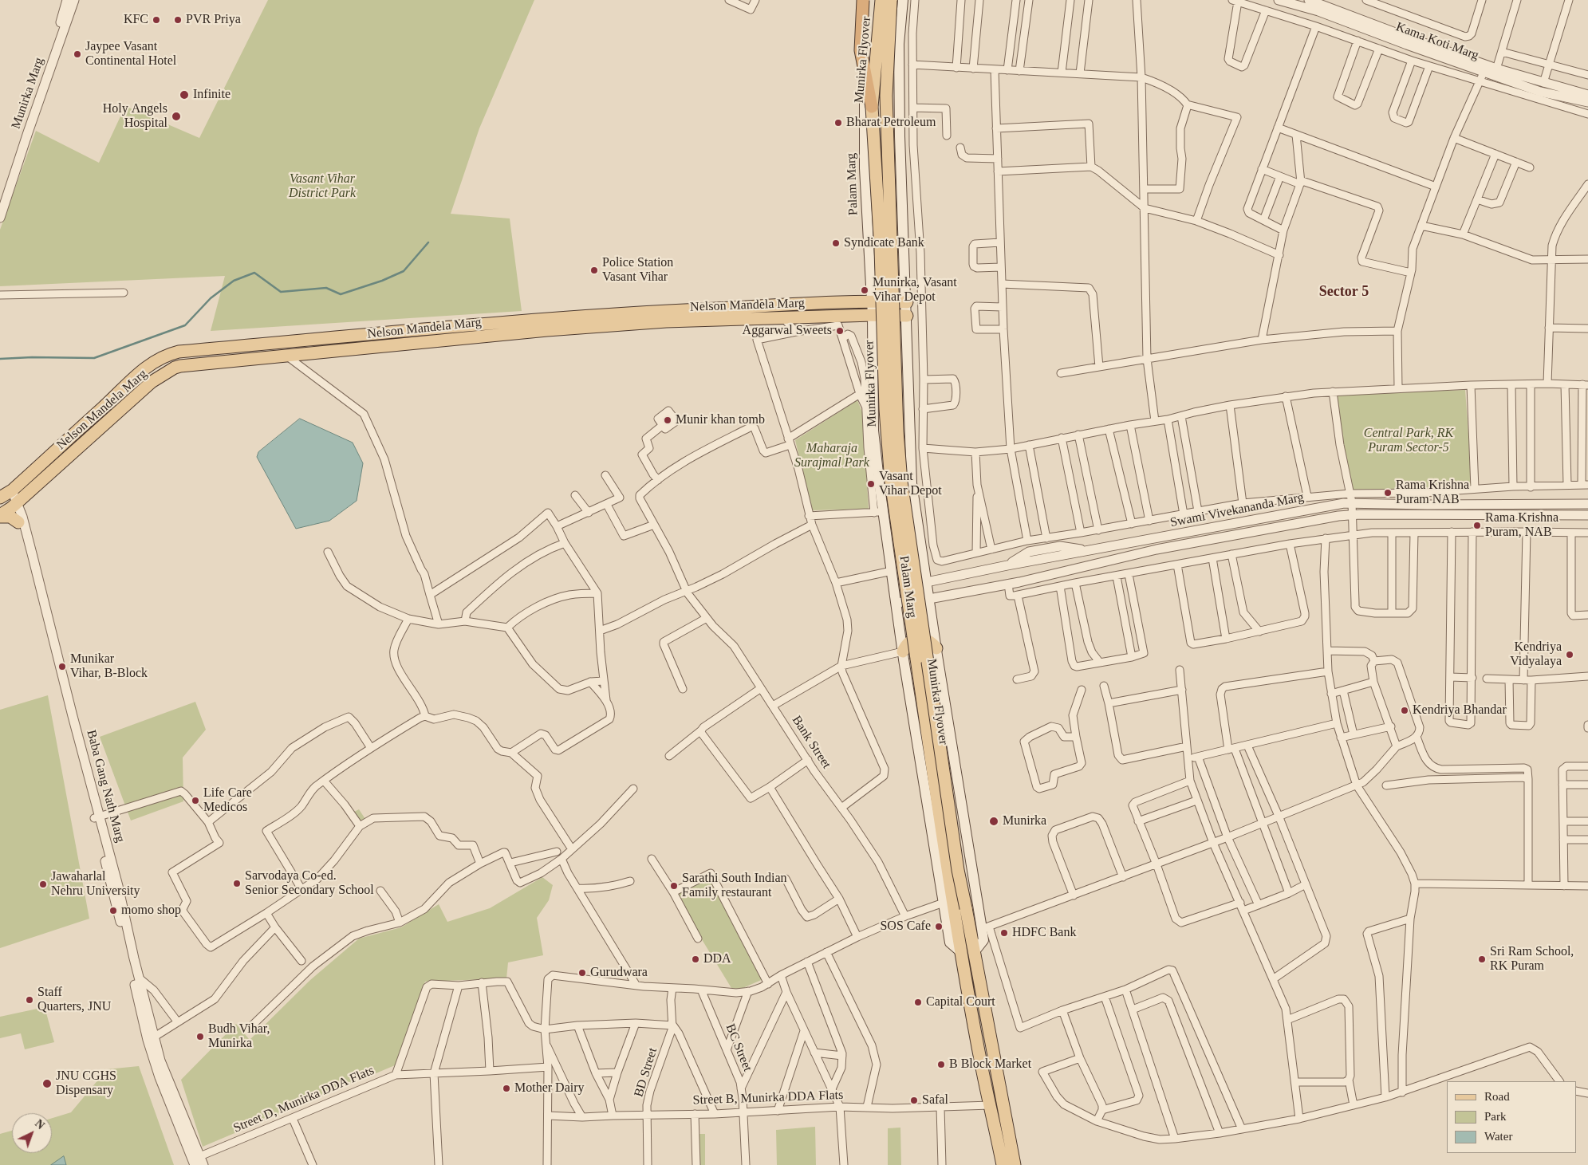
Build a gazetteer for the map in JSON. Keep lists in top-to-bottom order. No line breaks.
{"streets":{"main road":["Munirka Flyover","Palam Marg","Nelson Mandela Marg"],"street":["Kama Koti Marg","Munirka Marg","Swami Vivekananda Marg","Bank Street","Baba Gang Nath Marg","BC Street","BD Street","Street B, Munirka DDA Flats","Street D, Munirka DDA Flats"]},"crossings":[["Munirka Flyover","Palam Marg"],["Palam Marg","Nelson Mandela Marg"],["Palam Marg","Swami Vivekananda Marg"],["Nelson Mandela Marg","Baba Gang Nath Marg"],["Baba Gang Nath Marg","Street D, Munirka DDA Flats"],["BC Street","Street B, Munirka DDA Flats"],["BD Street","Street B, Munirka DDA Flats"]],"districts":["Sector 5"],"parks":["Vasant Vihar District Park","Central Park, RK Puram Sector-5","Maharaja Surajmal Park"],"places":["KFC","PVR Priya","Jaypee Vasant Continental Hotel","Infinite","Holy Angels Hospital","Bharat Petroleum","Syndicate Bank","Police Station Vasant Vihar","Munirka, Vasant Vihar Depot","Aggarwal Sweets","Munir khan tomb","Vasant Vihar Depot","Rama Krishna Puram NAB","Rama Krishna Puram, NAB","Kendriya Vidyalaya","Munikar Vihar, B-Block","Kendriya Bhandar","Life Care Medicos","Munirka","Sarvodaya Co-ed. Senior Secondary School","Jawaharlal Nehru University","Sarathi South Indian Family restaurant","momo shop","SOS Cafe","HDFC Bank","DDA","Sri Ram School, RK Puram","Gurudwara","Staff Quarters, JNU","Capital Court","Budh Vihar, Munirka","B Block Market","JNU CGHS Dispensary","Mother Dairy","Safal"],"legend":["Road","Park","Water"],"north":"top right"}
